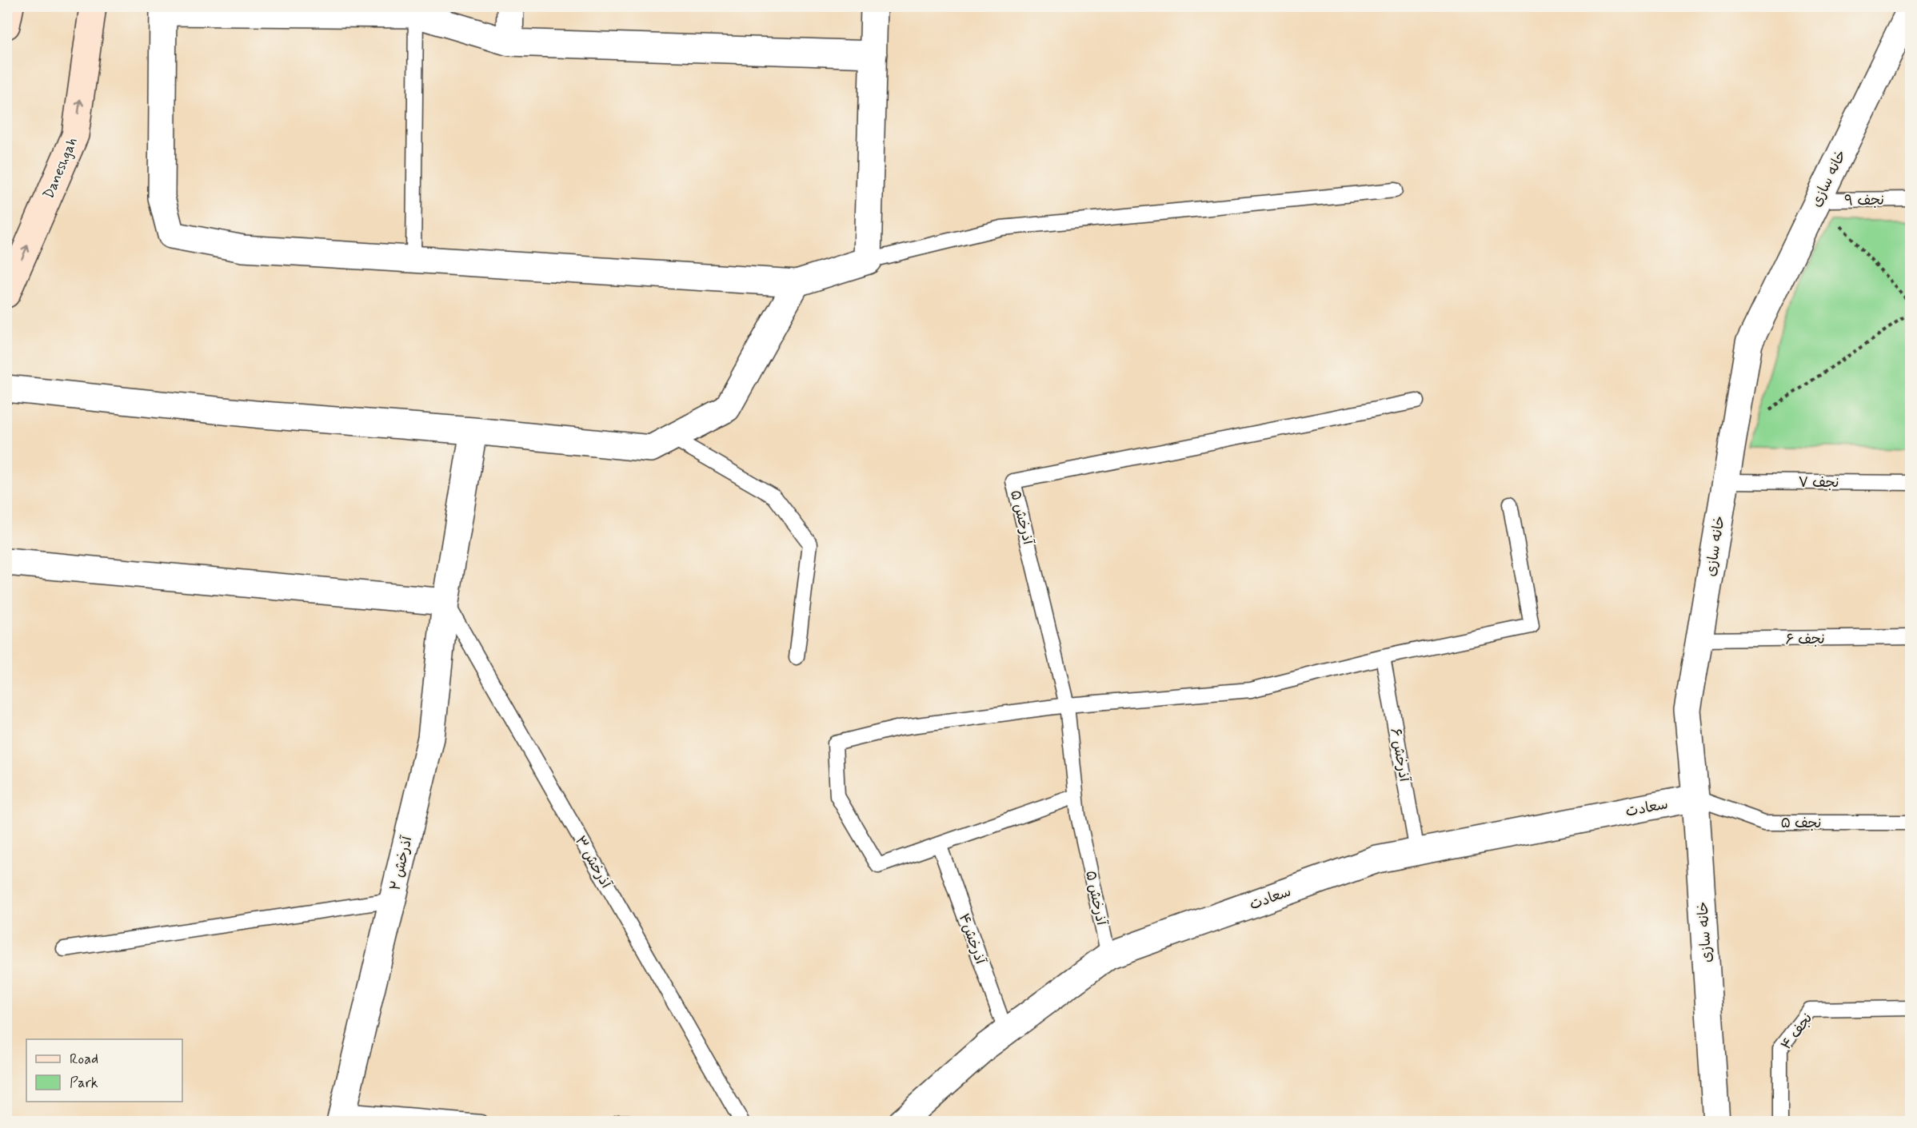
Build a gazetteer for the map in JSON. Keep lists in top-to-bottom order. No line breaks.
{"streets":{"main road":["Daneshgah"],"street":["خانه سازی","سعادت","آذرخش ۲"],"lane":["نجف ۹","نجف ۷","آذرخش ۵","نجف ۶","آذرخش ۶","نجف ۵","آذرخش ۳","آذرخش۴","نجف ۴"]},"crossings":[["خانه سازی","نجف ۹"],["خانه سازی","نجف ۷"],["خانه سازی","نجف ۶"],["خانه سازی","سعادت"],["خانه سازی","نجف ۵"],["آذرخش ۵","سعادت"],["آذرخش ۶","سعادت"],["سعادت","نجف ۵"],["سعادت","آذرخش۴"],["آذرخش ۳","آذرخش ۲"]],"one_way":["Daneshgah"],"legend":["Road","Park"]}
